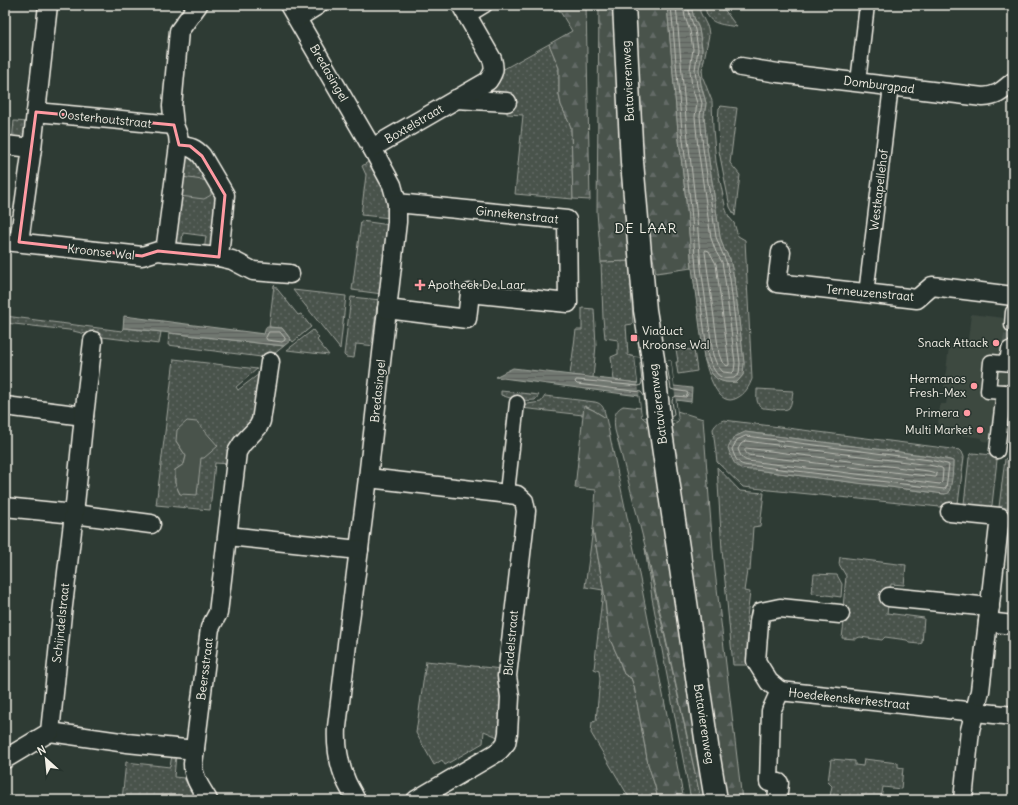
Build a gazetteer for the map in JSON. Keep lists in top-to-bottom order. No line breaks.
{"streets":{"main road":["Batavierenweg"],"street":["Bredasingel","Domburgpad","Oosterhoutstraat","Boxtelstraat","Westkapellehof","Ginnekenstraat","Kroonse Wal","Terneuzenstraat","Schijndelstraat","Bladelstraat","Beersstraat","Hoedekenskerkestraat"]},"crossings":[["Bredasingel","Boxtelstraat"],["Bredasingel","Ginnekenstraat"],["Bredasingel","Bladelstraat"],["Domburgpad","Westkapellehof"],["Westkapellehof","Terneuzenstraat"]],"districts":["DE LAAR"],"places":{"health":["Apotheek De Laar"],"transit":["Viaduct Kroonse Wal"],"other":["Snack Attack","Hermanos Fresh-Mex","Primera","Multi Market"]},"north":"top left"}
